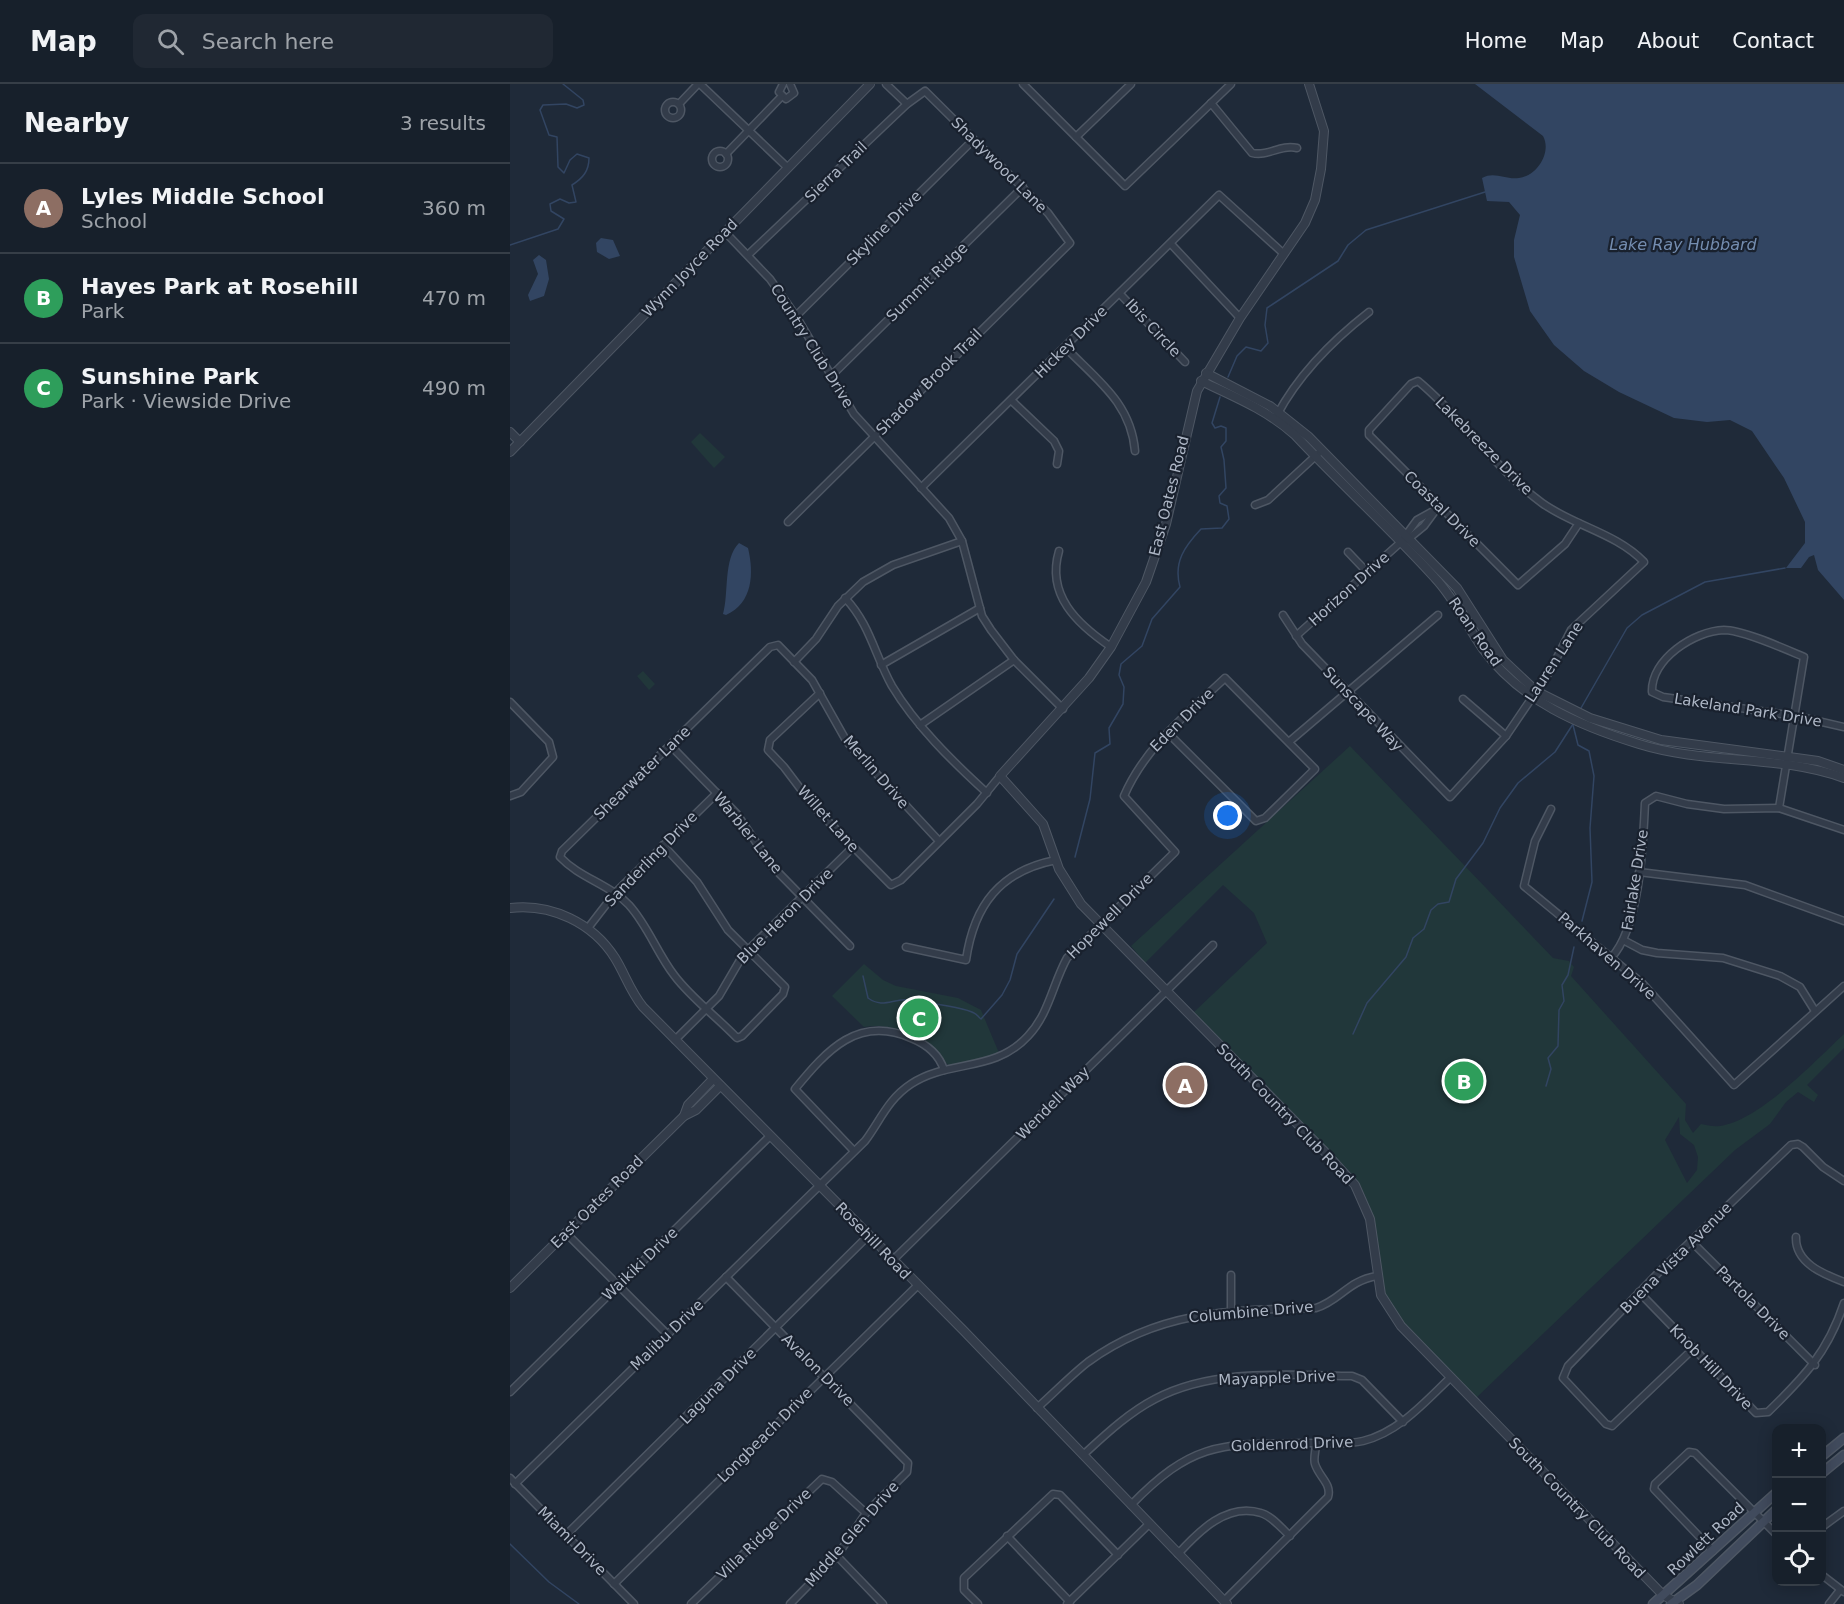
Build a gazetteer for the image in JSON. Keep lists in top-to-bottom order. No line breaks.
{"streets":{"main road":["Rowlett Road"],"street":["Shadywood Lane","Sierra Trail","Skyline Drive","Wynn Joyce Road","Summit Ridge","Ibis Circle","Hickey Drive","Country Club Drive","Shadow Brook Trail","Lakebreeze Drive","East Oates Road","Coastal Drive","Horizon Drive","Roan Road","Lauren Lane","Sunscape Way","Lakeland Park Drive","Eden Drive","Merlin Drive","Shearwater Lane","Willet Lane","Warbler Lane","Sanderling Drive","Fairlake Drive","Blue Heron Drive","Hopewell Drive","Parkhaven Drive","Wendell Way","South Country Club Road","Rosehill Road","Buena Vista Avenue","Waikiki Drive","Partola Drive","Columbine Drive","Malibu Drive","Knob Hill Drive","Avalon Drive","Mayapple Drive","Laguna Drive","Longbeach Drive","Goldenrod Drive","Villa Ridge Drive","Middle Glen Drive","Miami Drive"]},"crossings":[["Shadywood Lane","Sierra Trail"],["Shadywood Lane","Skyline Drive"],["Shadywood Lane","Summit Ridge"],["Shadywood Lane","Shadow Brook Trail"],["Sierra Trail","Country Club Drive"],["Skyline Drive","Country Club Drive"],["Wynn Joyce Road","Country Club Drive"],["Summit Ridge","Country Club Drive"],["Ibis Circle","Hickey Drive"],["Hickey Drive","Country Club Drive"],["Hickey Drive","East Oates Road"],["Country Club Drive","Shadow Brook Trail"],["Lakebreeze Drive","Coastal Drive"],["Lakebreeze Drive","Lauren Lane"],["East Oates Road","Roan Road"],["East Oates Road","Merlin Drive"],["East Oates Road","Willet Lane"],["East Oates Road","South Country Club Road"],["East Oates Road","Rosehill Road"],["Coastal Drive","Horizon Drive"],["Horizon Drive","Roan Road"],["Horizon Drive","Sunscape Way"],["Roan Road","Lauren Lane"],["Lauren Lane","Sunscape Way"],["Eden Drive","Hopewell Drive"],["Merlin Drive","Shearwater Lane"],["Merlin Drive","Willet Lane"],["Shearwater Lane","Warbler Lane"],["Shearwater Lane","Sanderling Drive"],["Willet Lane","Blue Heron Drive"],["Warbler Lane","Sanderling Drive"],["Warbler Lane","Blue Heron Drive"],["Sanderling Drive","Rosehill Road"],["Fairlake Drive","Parkhaven Drive"],["Blue Heron Drive","Rosehill Road"],["Hopewell Drive","South Country Club Road"],["Hopewell Drive","Rosehill Road"],["Hopewell Drive","Malibu Drive"],["Wendell Way","South Country Club Road"],["Wendell Way","Rosehill Road"],["South Country Club Road","Columbine Drive"],["South Country Club Road","Goldenrod Drive"],["South Country Club Road","Rowlett Road"],["Rosehill Road","Waikiki Drive"],["Rosehill Road","Columbine Drive"],["Rosehill Road","Malibu Drive"],["Rosehill Road","Mayapple Drive"],["Rosehill Road","Laguna Drive"],["Rosehill Road","Longbeach Drive"],["Rosehill Road","Goldenrod Drive"],["Buena Vista Avenue","Partola Drive"],["Buena Vista Avenue","Knob Hill Drive"],["Partola Drive","Knob Hill Drive"],["Malibu Drive","Avalon Drive"],["Malibu Drive","Miami Drive"],["Avalon Drive","Laguna Drive"],["Avalon Drive","Longbeach Drive"],["Avalon Drive","Middle Glen Drive"],["Mayapple Drive","Goldenrod Drive"],["Laguna Drive","Miami Drive"],["Longbeach Drive","Miami Drive"],["Villa Ridge Drive","Middle Glen Drive"]],"water":["Lake Ray Hubbard"],"page":{"header":"Map","search":"Search here","nav":["Home","Map","About","Contact"],"heading":["Nearby","3 results"],"list":[{"mark":"A","name":"Lyles Middle School","note":"School","value":"360 m"},{"mark":"B","name":"Hayes Park at Rosehill","note":"Park","value":"470 m"},{"mark":"C","name":"Sunshine Park","note":"Park · Viewside Drive","value":"490 m"}],"pins":["C","B","A"],"map_buttons":["+","−"]}}
